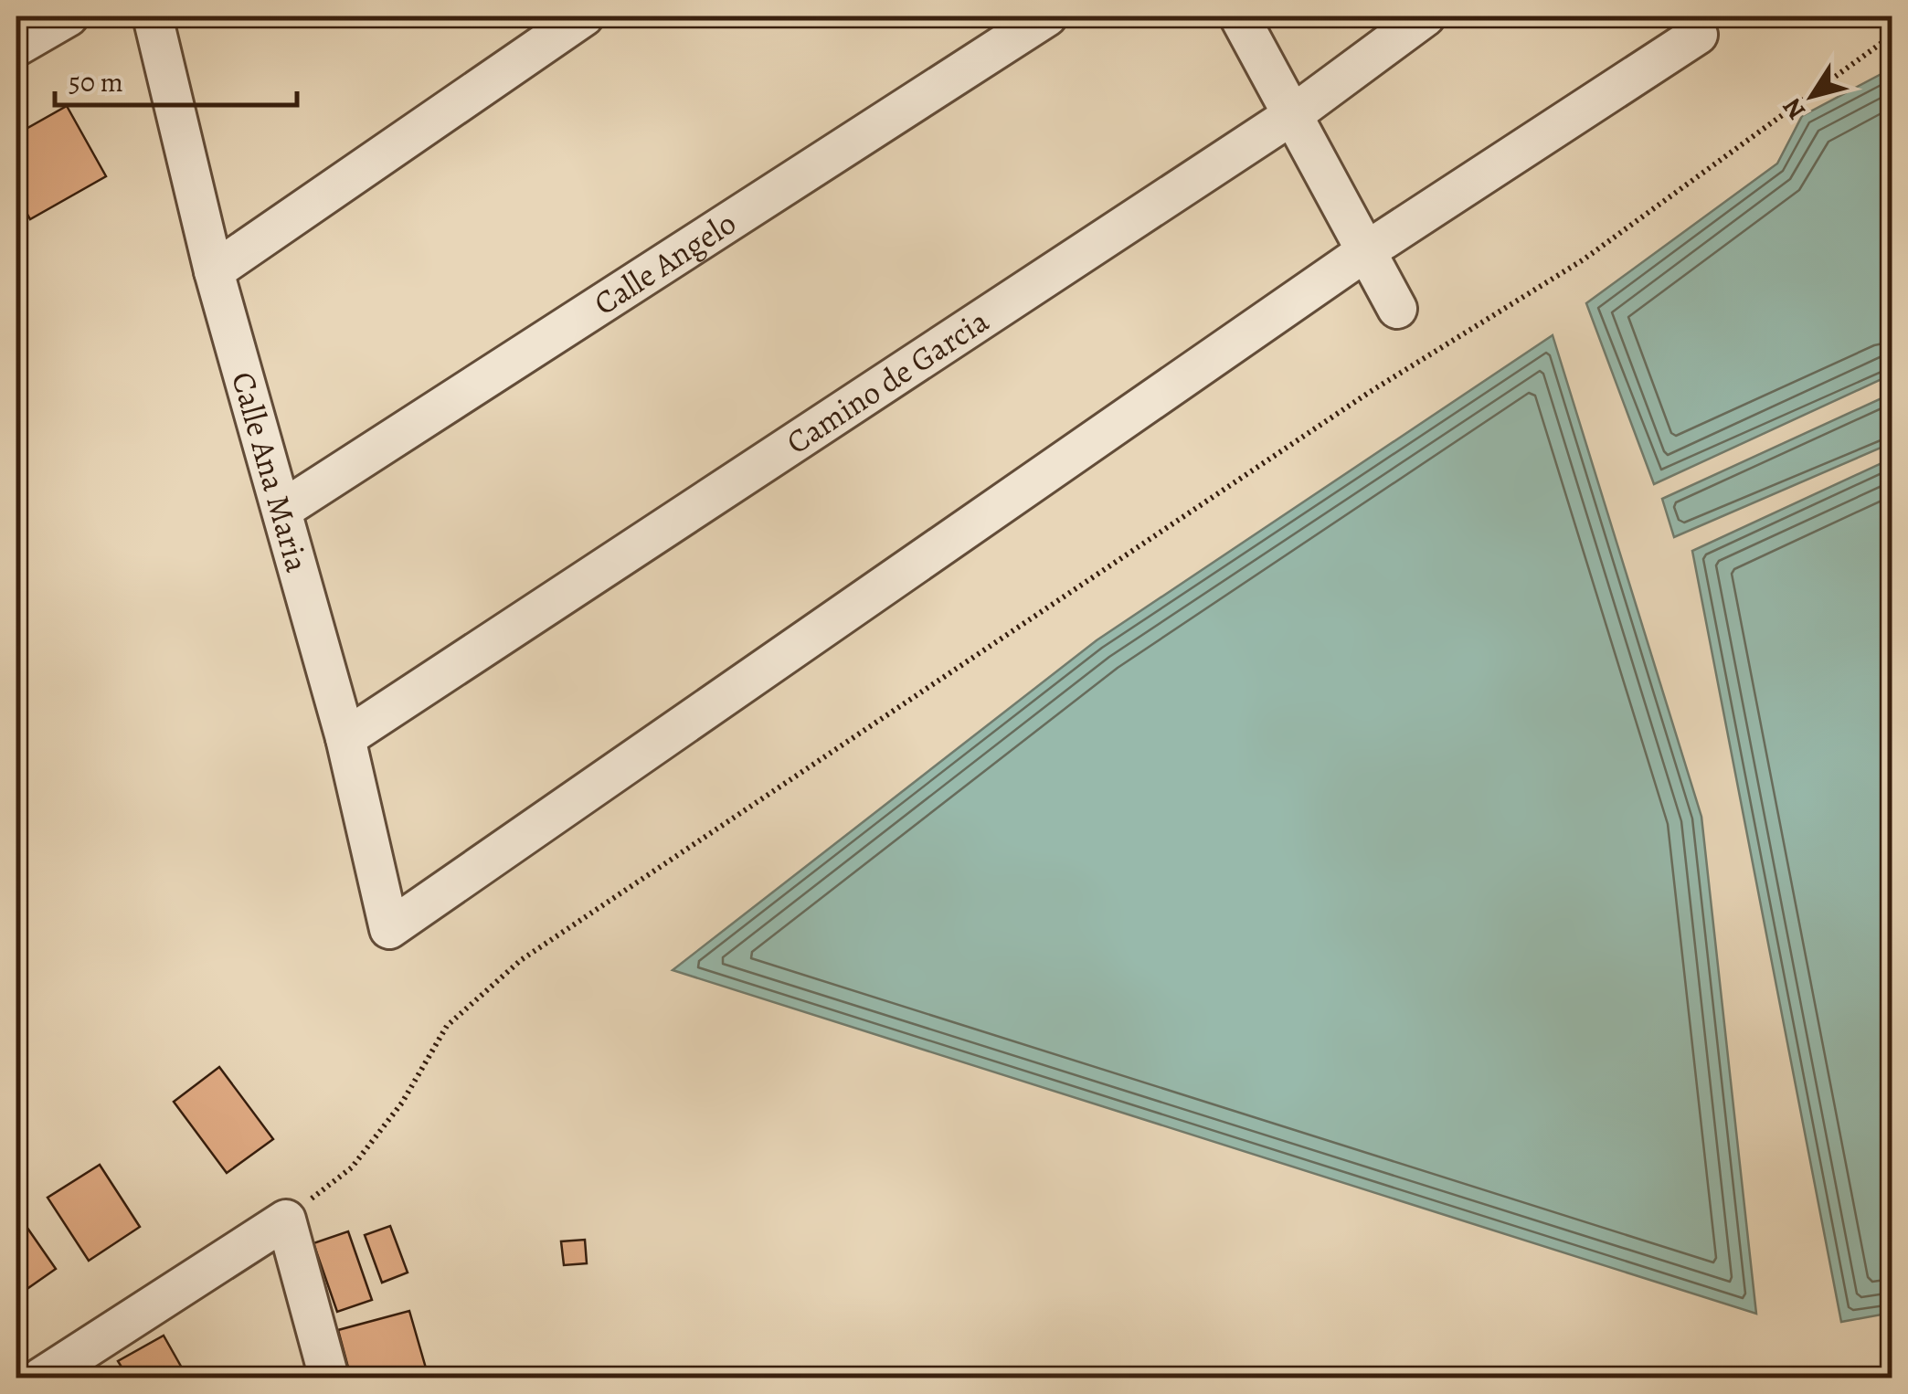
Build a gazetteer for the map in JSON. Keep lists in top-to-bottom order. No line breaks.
{"streets":{"street":["Calle Angelo","Camino de Garcia","Calle Ana Maria"]},"crossings":[["Calle Angelo","Calle Ana Maria"],["Camino de Garcia","Calle Ana Maria"]],"scale_bar":"50 m","north":"bottom left"}
